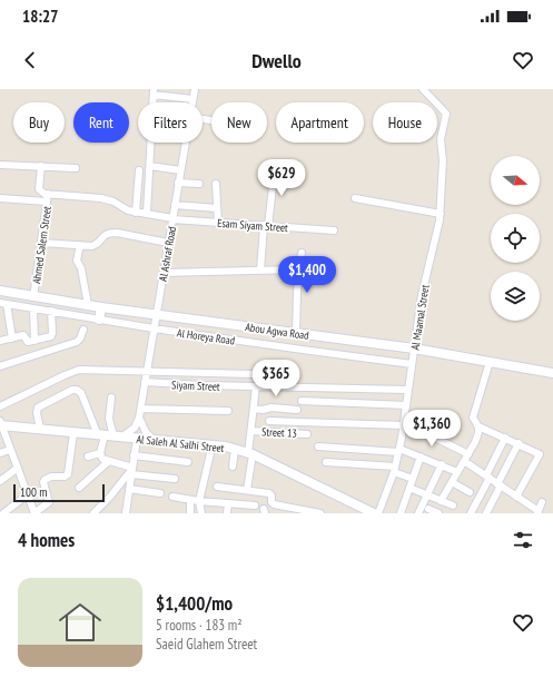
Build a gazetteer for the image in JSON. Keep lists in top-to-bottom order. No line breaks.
{"streets":{"street":["Esam Siyam Street","Ahmed Salem Street","Al Ashraf Road","Al Maamal Street","Abou Agwa Road","Al Horeya Road","Siyam Street","Street 13","Al Saleh Al Salhi Street"]},"crossings":[["Esam Siyam Street","Ahmed Salem Street"],["Esam Siyam Street","Al Ashraf Road"],["Ahmed Salem Street","Abou Agwa Road"],["Al Ashraf Road","Abou Agwa Road"],["Al Ashraf Road","Al Horeya Road"],["Al Ashraf Road","Siyam Street"],["Al Ashraf Road","Al Saleh Al Salhi Street"],["Al Maamal Street","Abou Agwa Road"],["Al Maamal Street","Al Horeya Road"],["Al Maamal Street","Siyam Street"]],"scale_bar":"100 m","north":"right","page":{"status":"18:27","header":"Dwello","chip":["Buy","Rent","Filters","New","Apartment","House"],"price":["$629","$1,400","$365","$1,360"],"scale":"100 m","heading":"4 homes","list":[{"name":"$1,400/mo","note":"5 rooms · 183 m² · Saeid Glahem Street"}]}}
